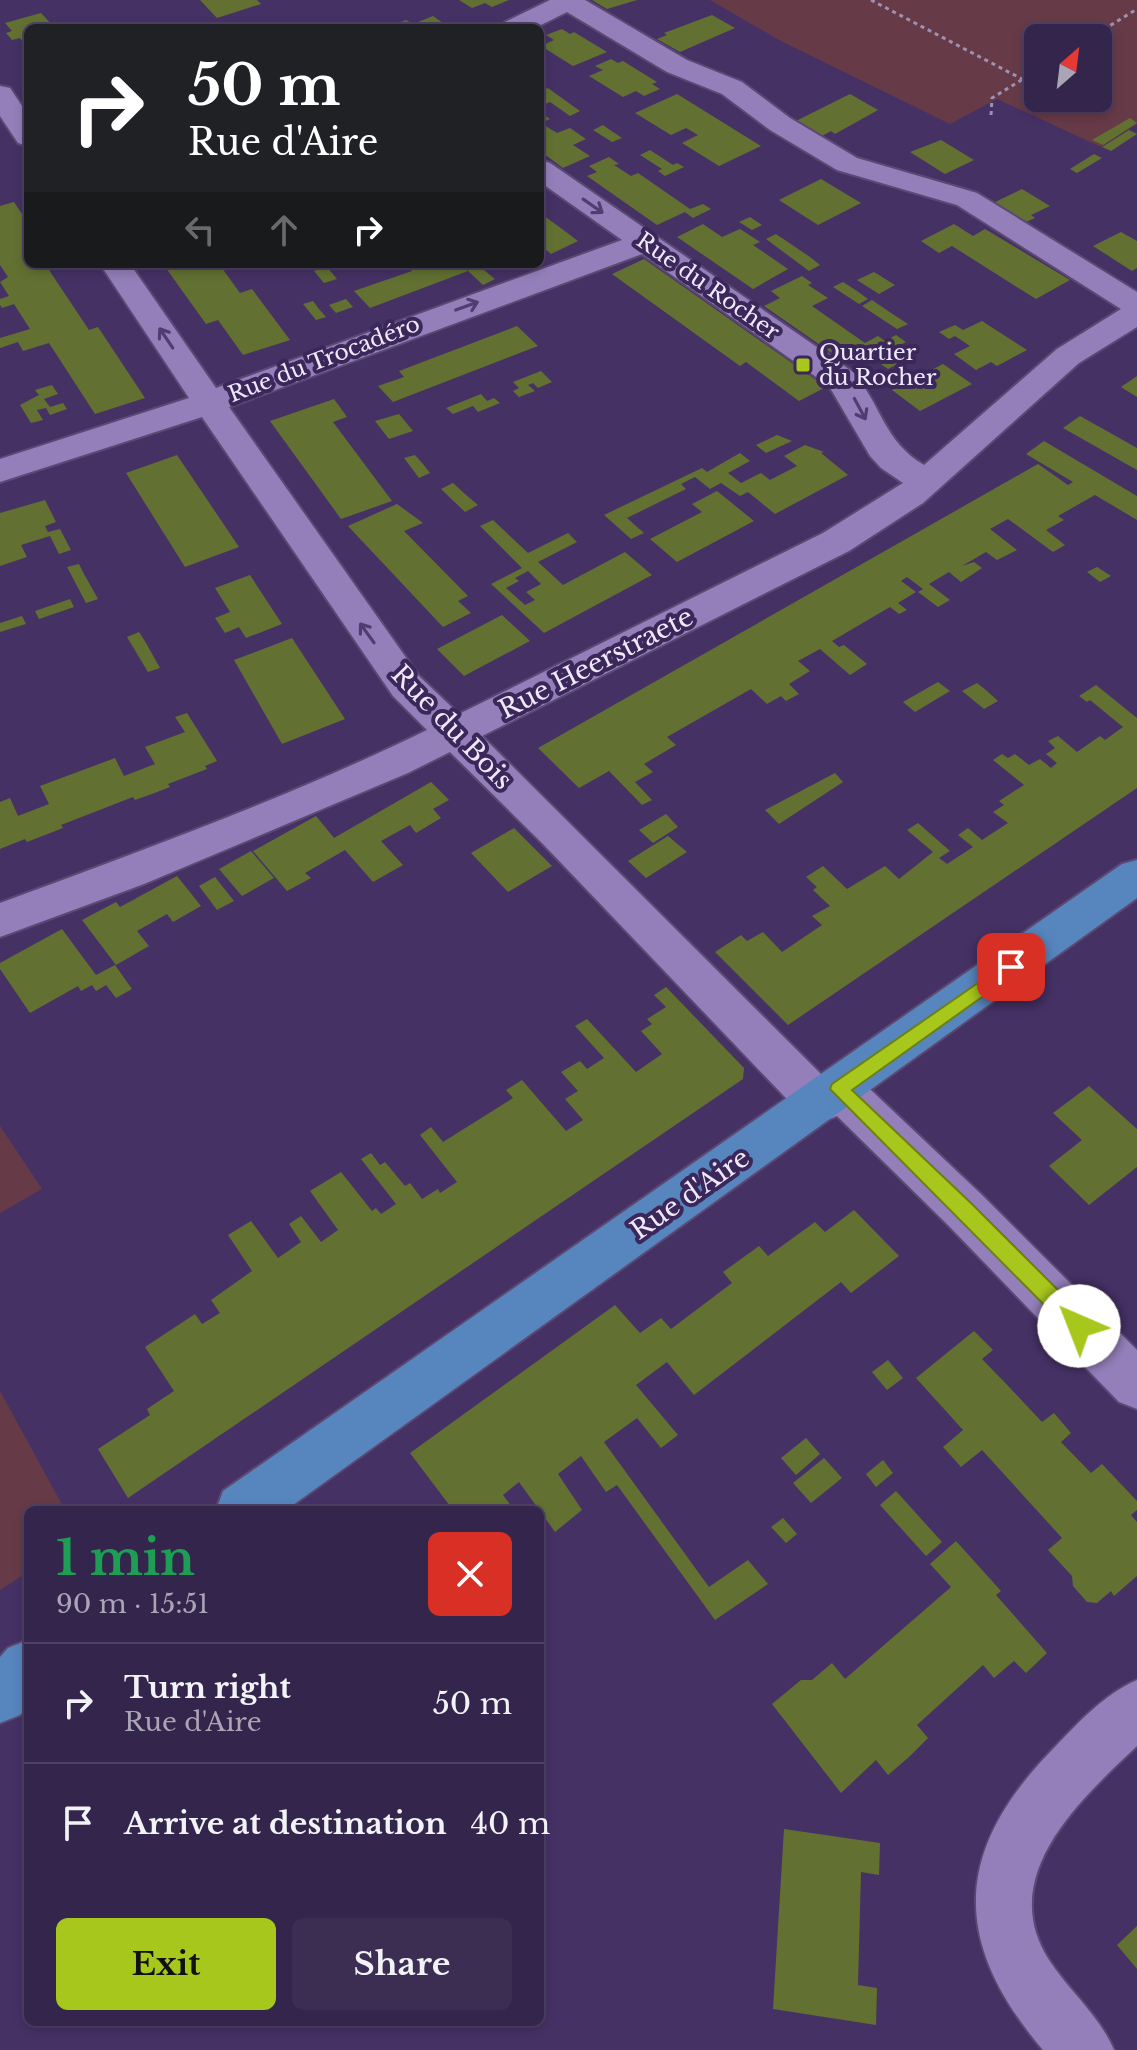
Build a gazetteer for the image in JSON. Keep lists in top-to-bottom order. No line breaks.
{"streets":{"main road":["Rue d'Aire"],"street":["Rue du Rocher","Rue du Trocadéro","Rue Heerstraete","Rue du Bois"]},"crossings":[["Rue du Rocher","Rue du Trocadéro"],["Rue du Rocher","Rue Heerstraete"],["Rue du Trocadéro","Rue du Bois"],["Rue Heerstraete","Rue du Bois"],["Rue du Bois","Rue d'Aire"]],"one_way":["Rue du Trocadéro","Rue du Bois"],"places":{"transit":["Quartier du Rocher"]},"north":"top right","page":{"turn":["50 m","Rue d'Aire"],"heading":["1 min","90 m · 15:51"],"list":[{"name":"Turn right","note":"Rue d'Aire","value":"50 m"},{"name":"Arrive at destination","value":"40 m"}],"buttons":["Exit","Share"]}}
